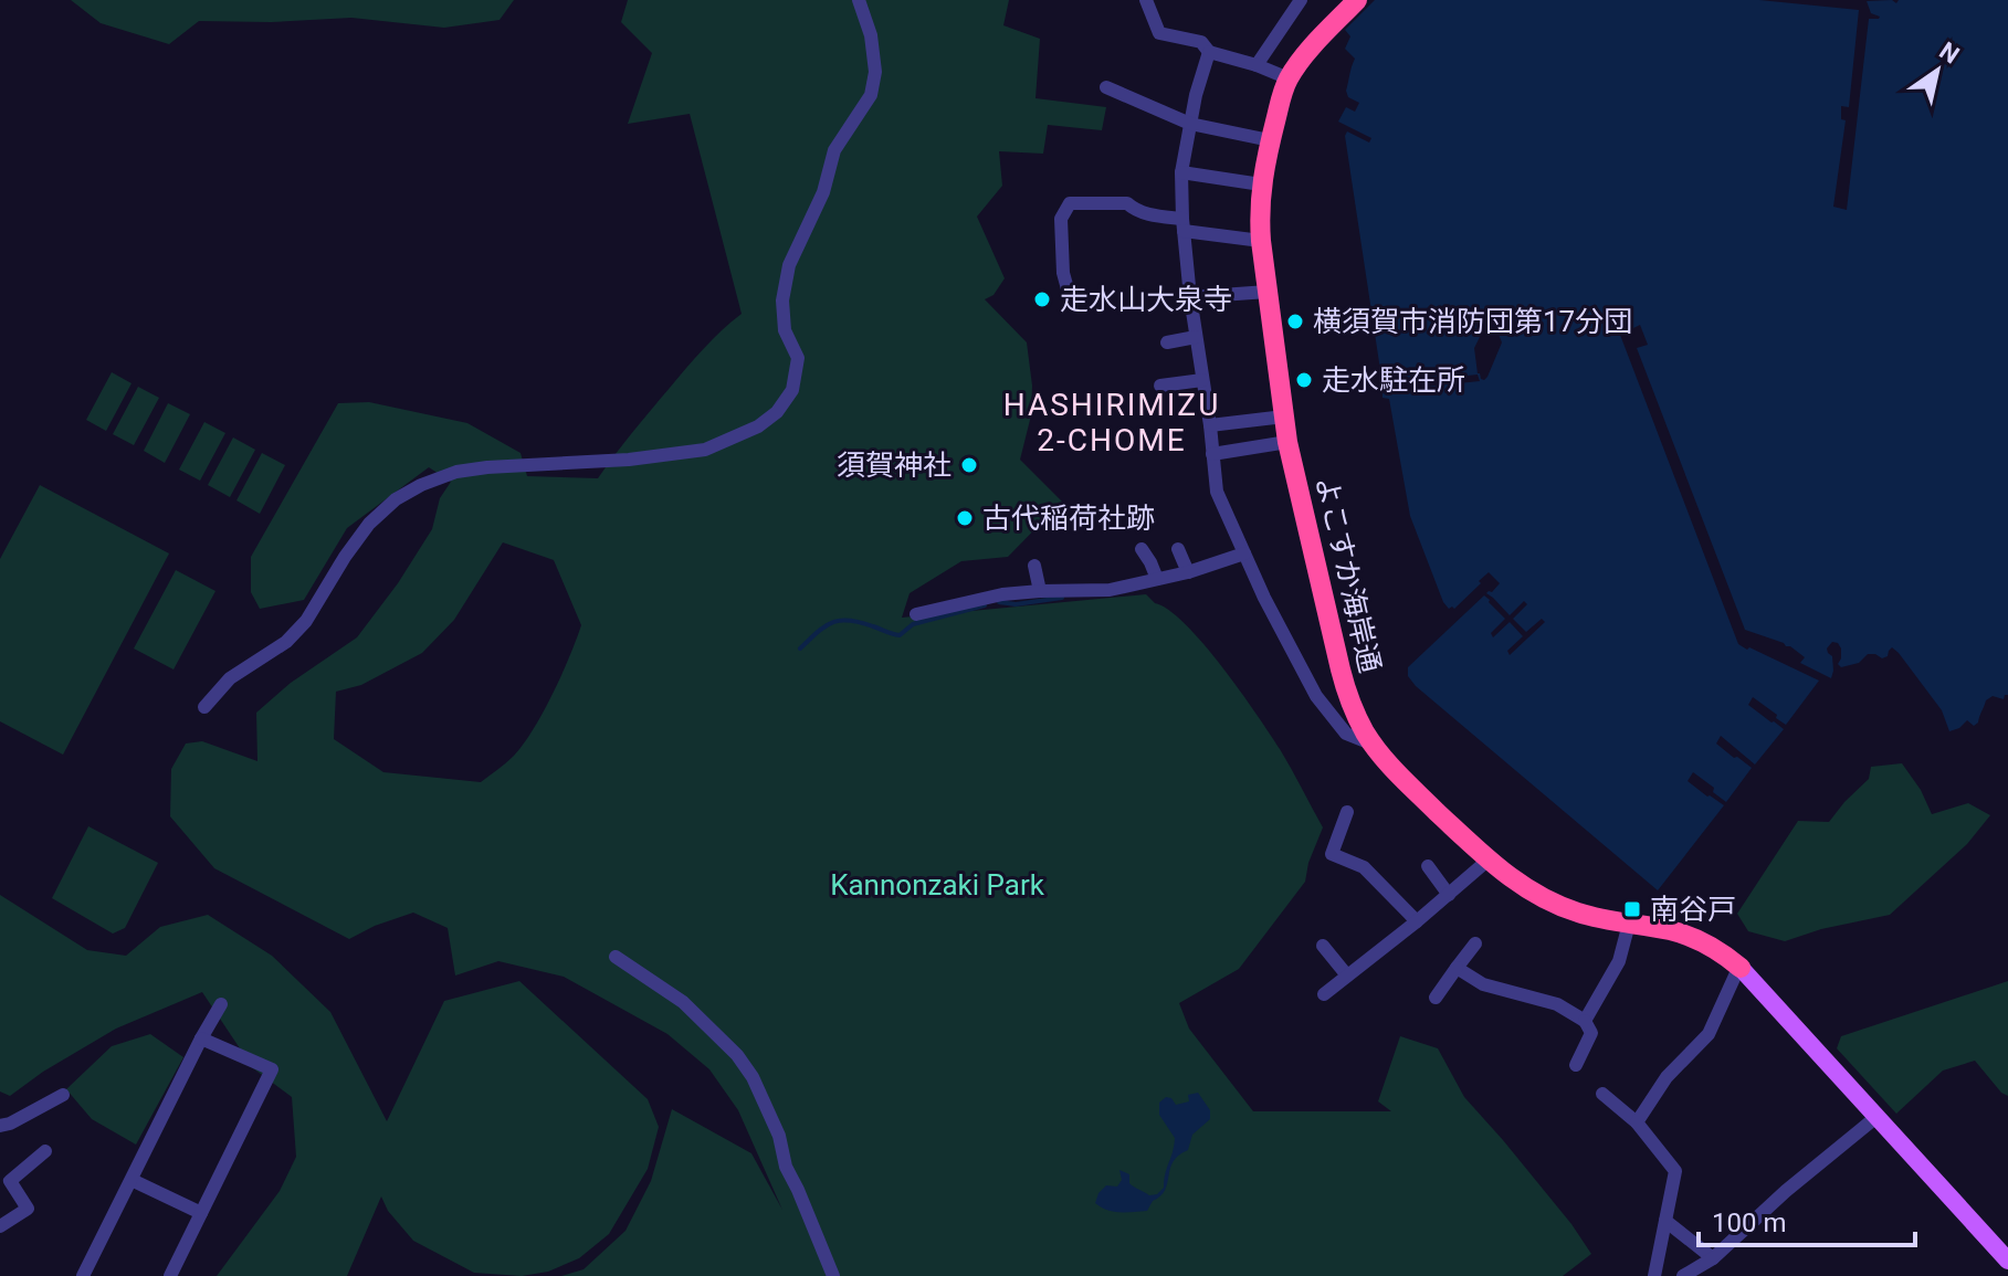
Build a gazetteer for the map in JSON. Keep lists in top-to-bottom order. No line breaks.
{"streets":{"highway":["よこすか海岸通"]},"districts":["HASHIRIMIZU 2-CHOME"],"parks":["Kannonzaki Park"],"places":{"other":["走水山大泉寺","横須賀市消防団第17分団","走水駐在所","須賀神社","古代稲荷社跡"],"transit":["南谷戸"]},"scale_bar":"100 m","north":"top right"}
